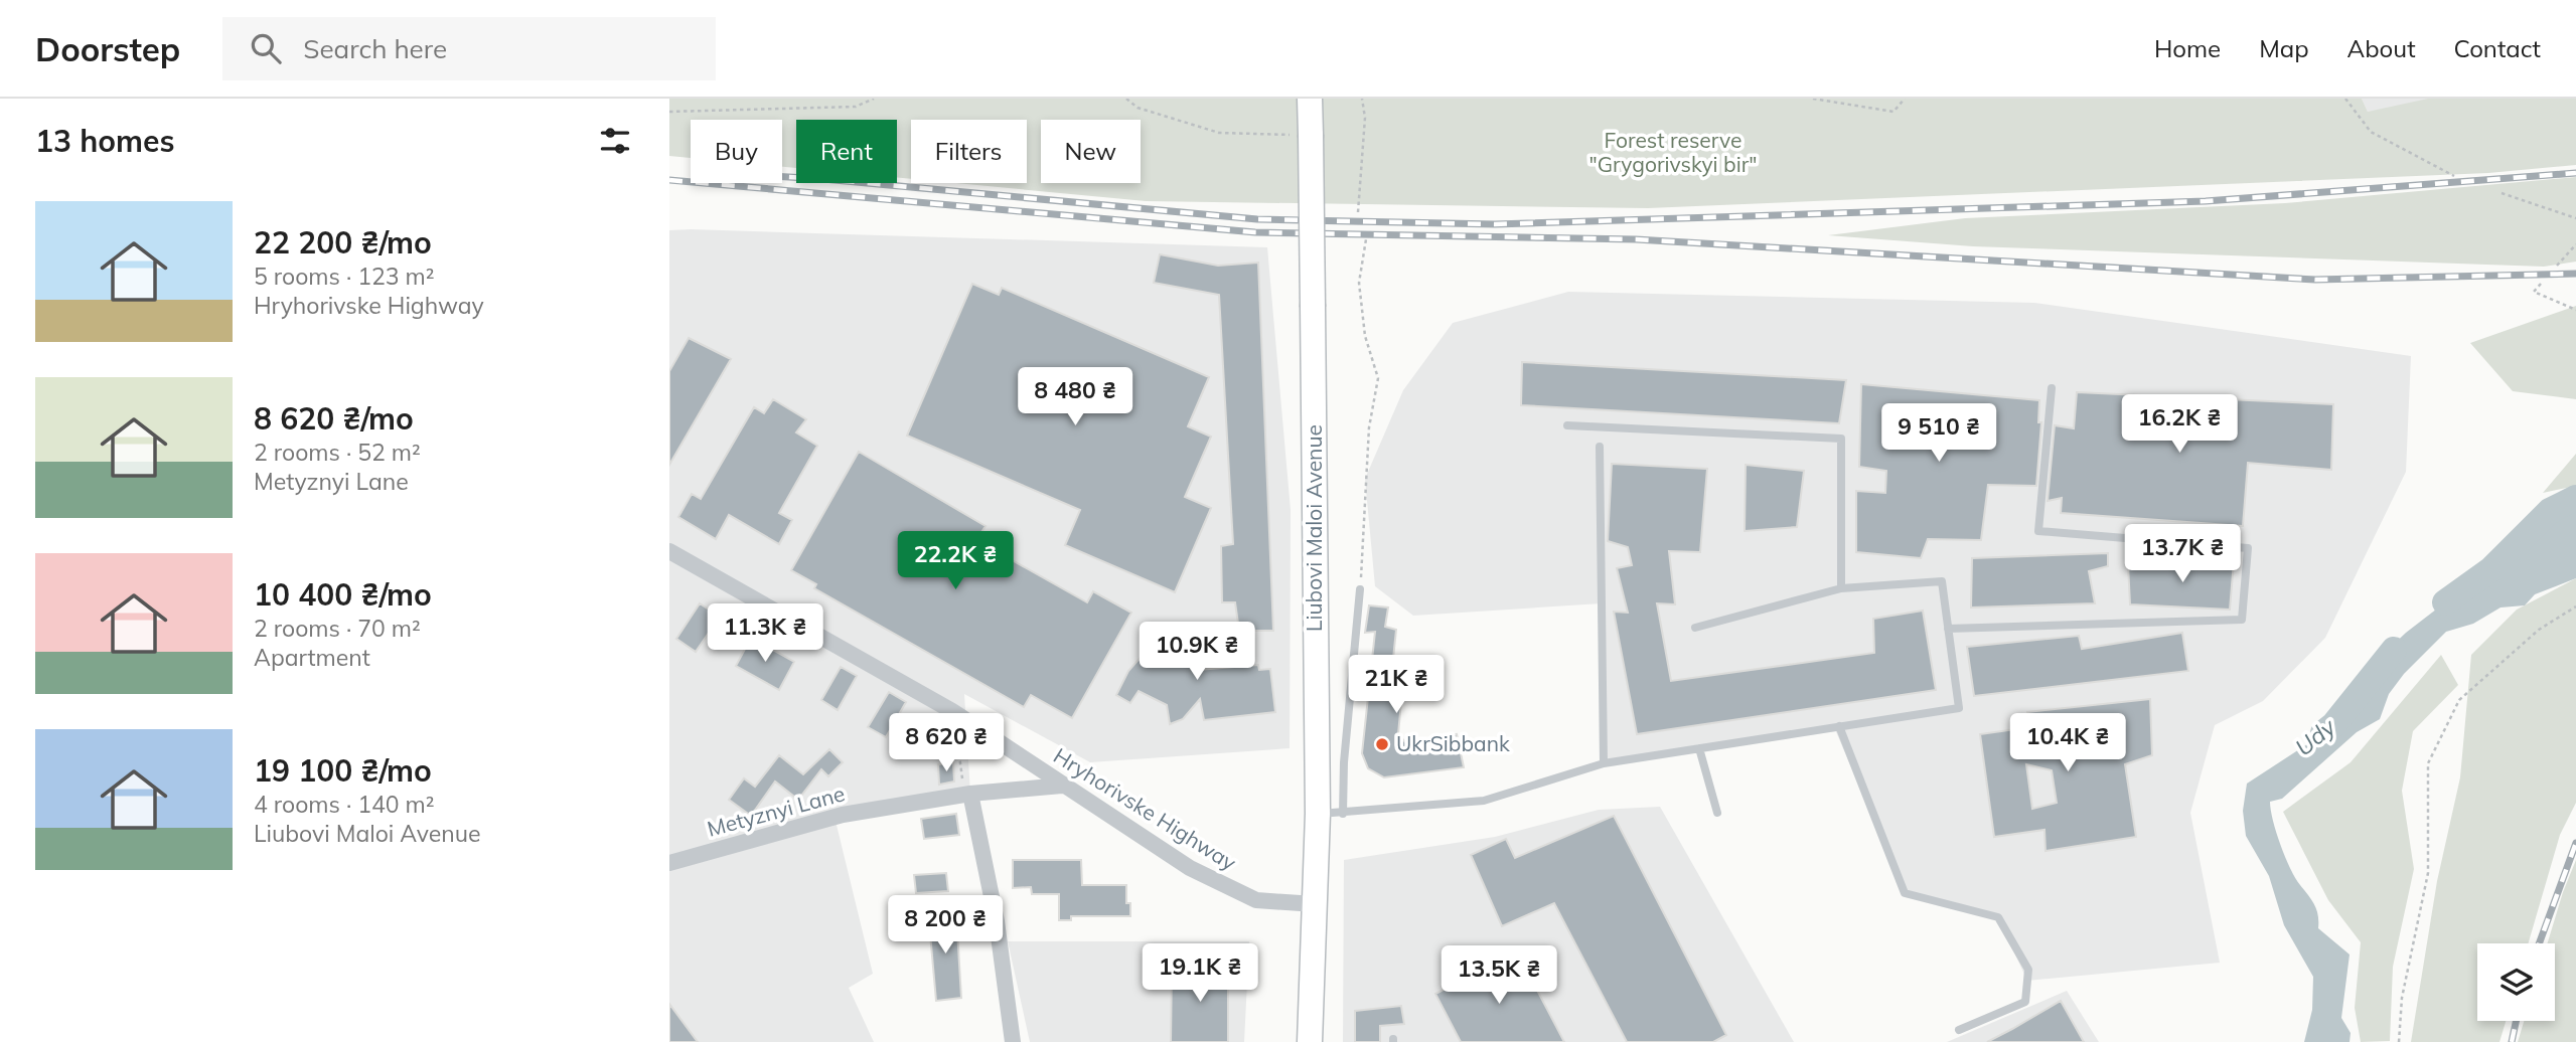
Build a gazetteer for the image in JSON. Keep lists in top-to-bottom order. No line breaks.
{"streets":{"main road":["Liubovi Maloi Avenue"],"street":["Hryhorivske Highway","Metyznyi Lane"]},"crossings":[["Liubovi Maloi Avenue","Hryhorivske Highway"],["Hryhorivske Highway","Metyznyi Lane"]],"water":["Udy"],"parks":["Forest reserve \"Grygorivskyi bir\""],"places":["UkrSibbank"],"page":{"header":"Doorstep","search":"Search here","nav":["Home","Map","About","Contact"],"heading":"13 homes","chip":["Buy","Rent","Filters","New"],"list":[{"name":"22 200 ₴/mo","note":"5 rooms · 123 m² · Hryhorivske Highway"},{"name":"8 620 ₴/mo","note":"2 rooms · 52 m² · Metyznyi Lane"},{"name":"10 400 ₴/mo","note":"2 rooms · 70 m² · Apartment"},{"name":"19 100 ₴/mo","note":"4 rooms · 140 m² · Liubovi Maloi Avenue"}],"price":["8 480 ₴","16.2K ₴","9 510 ₴","13.7K ₴","22.2K ₴","11.3K ₴","10.9K ₴","21K ₴","8 620 ₴","10.4K ₴","8 200 ₴","19.1K ₴","13.5K ₴"]}}
